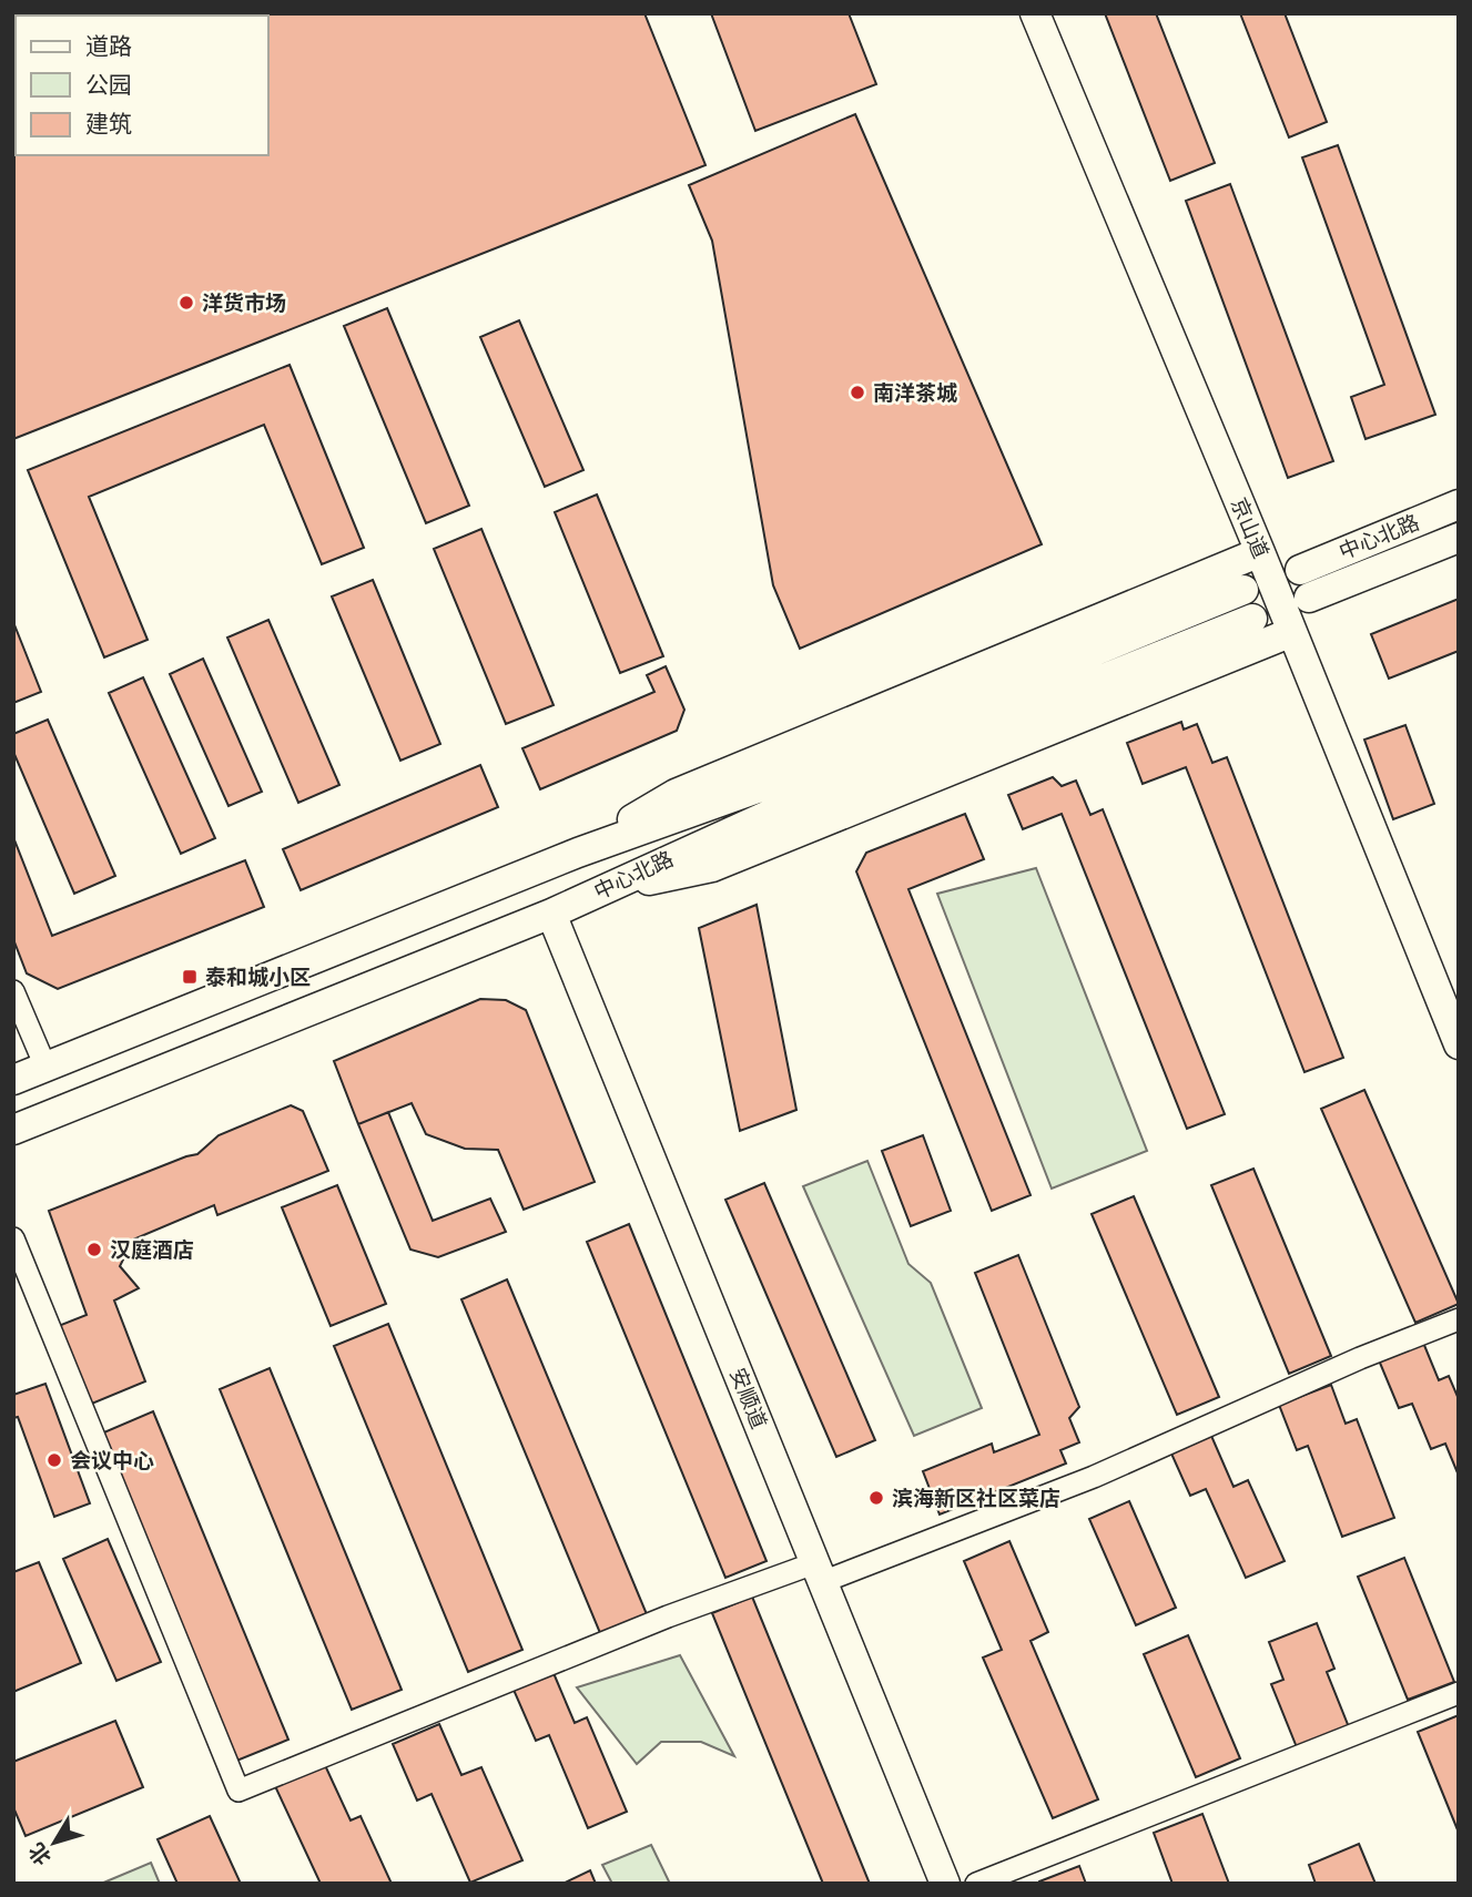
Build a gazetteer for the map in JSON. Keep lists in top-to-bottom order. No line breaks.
{"streets":{"street":["京山道","中心北路","安顺道"]},"crossings":[["中心北路","安顺道"]],"places":{"other":["洋货市场","南洋茶城","汉庭酒店","会议中心","滨海新区社区菜店"],"transit":["泰和城小区"]},"legend":["道路","公园","建筑"],"north":"bottom left"}
